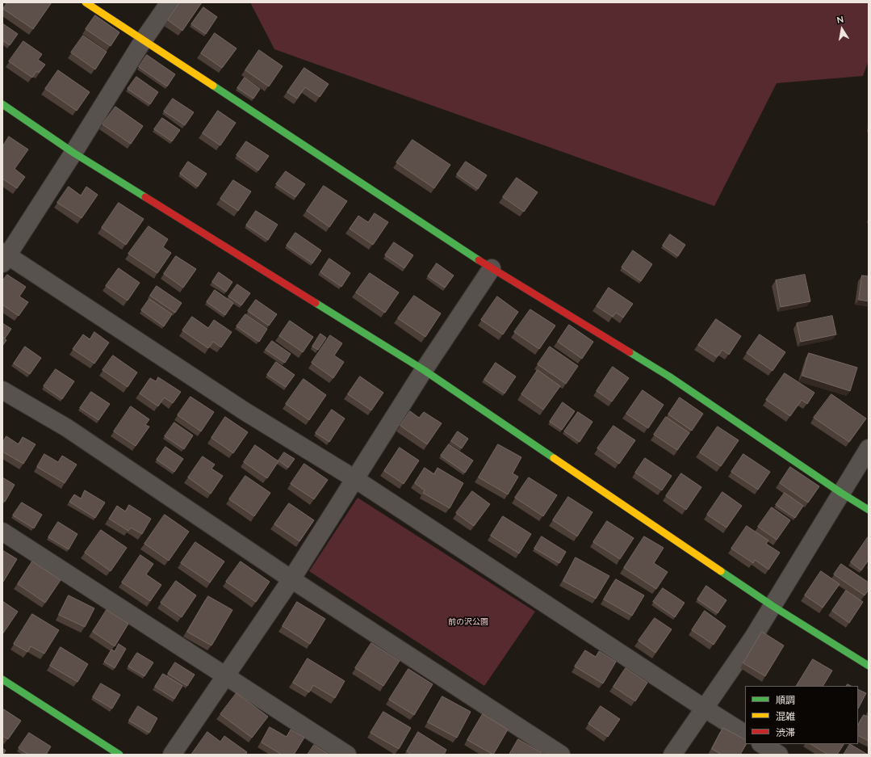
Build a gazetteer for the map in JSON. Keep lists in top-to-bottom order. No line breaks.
{"parks":["前の沢公園"],"legend":["順調","混雑","渋滞"],"north":"top"}
